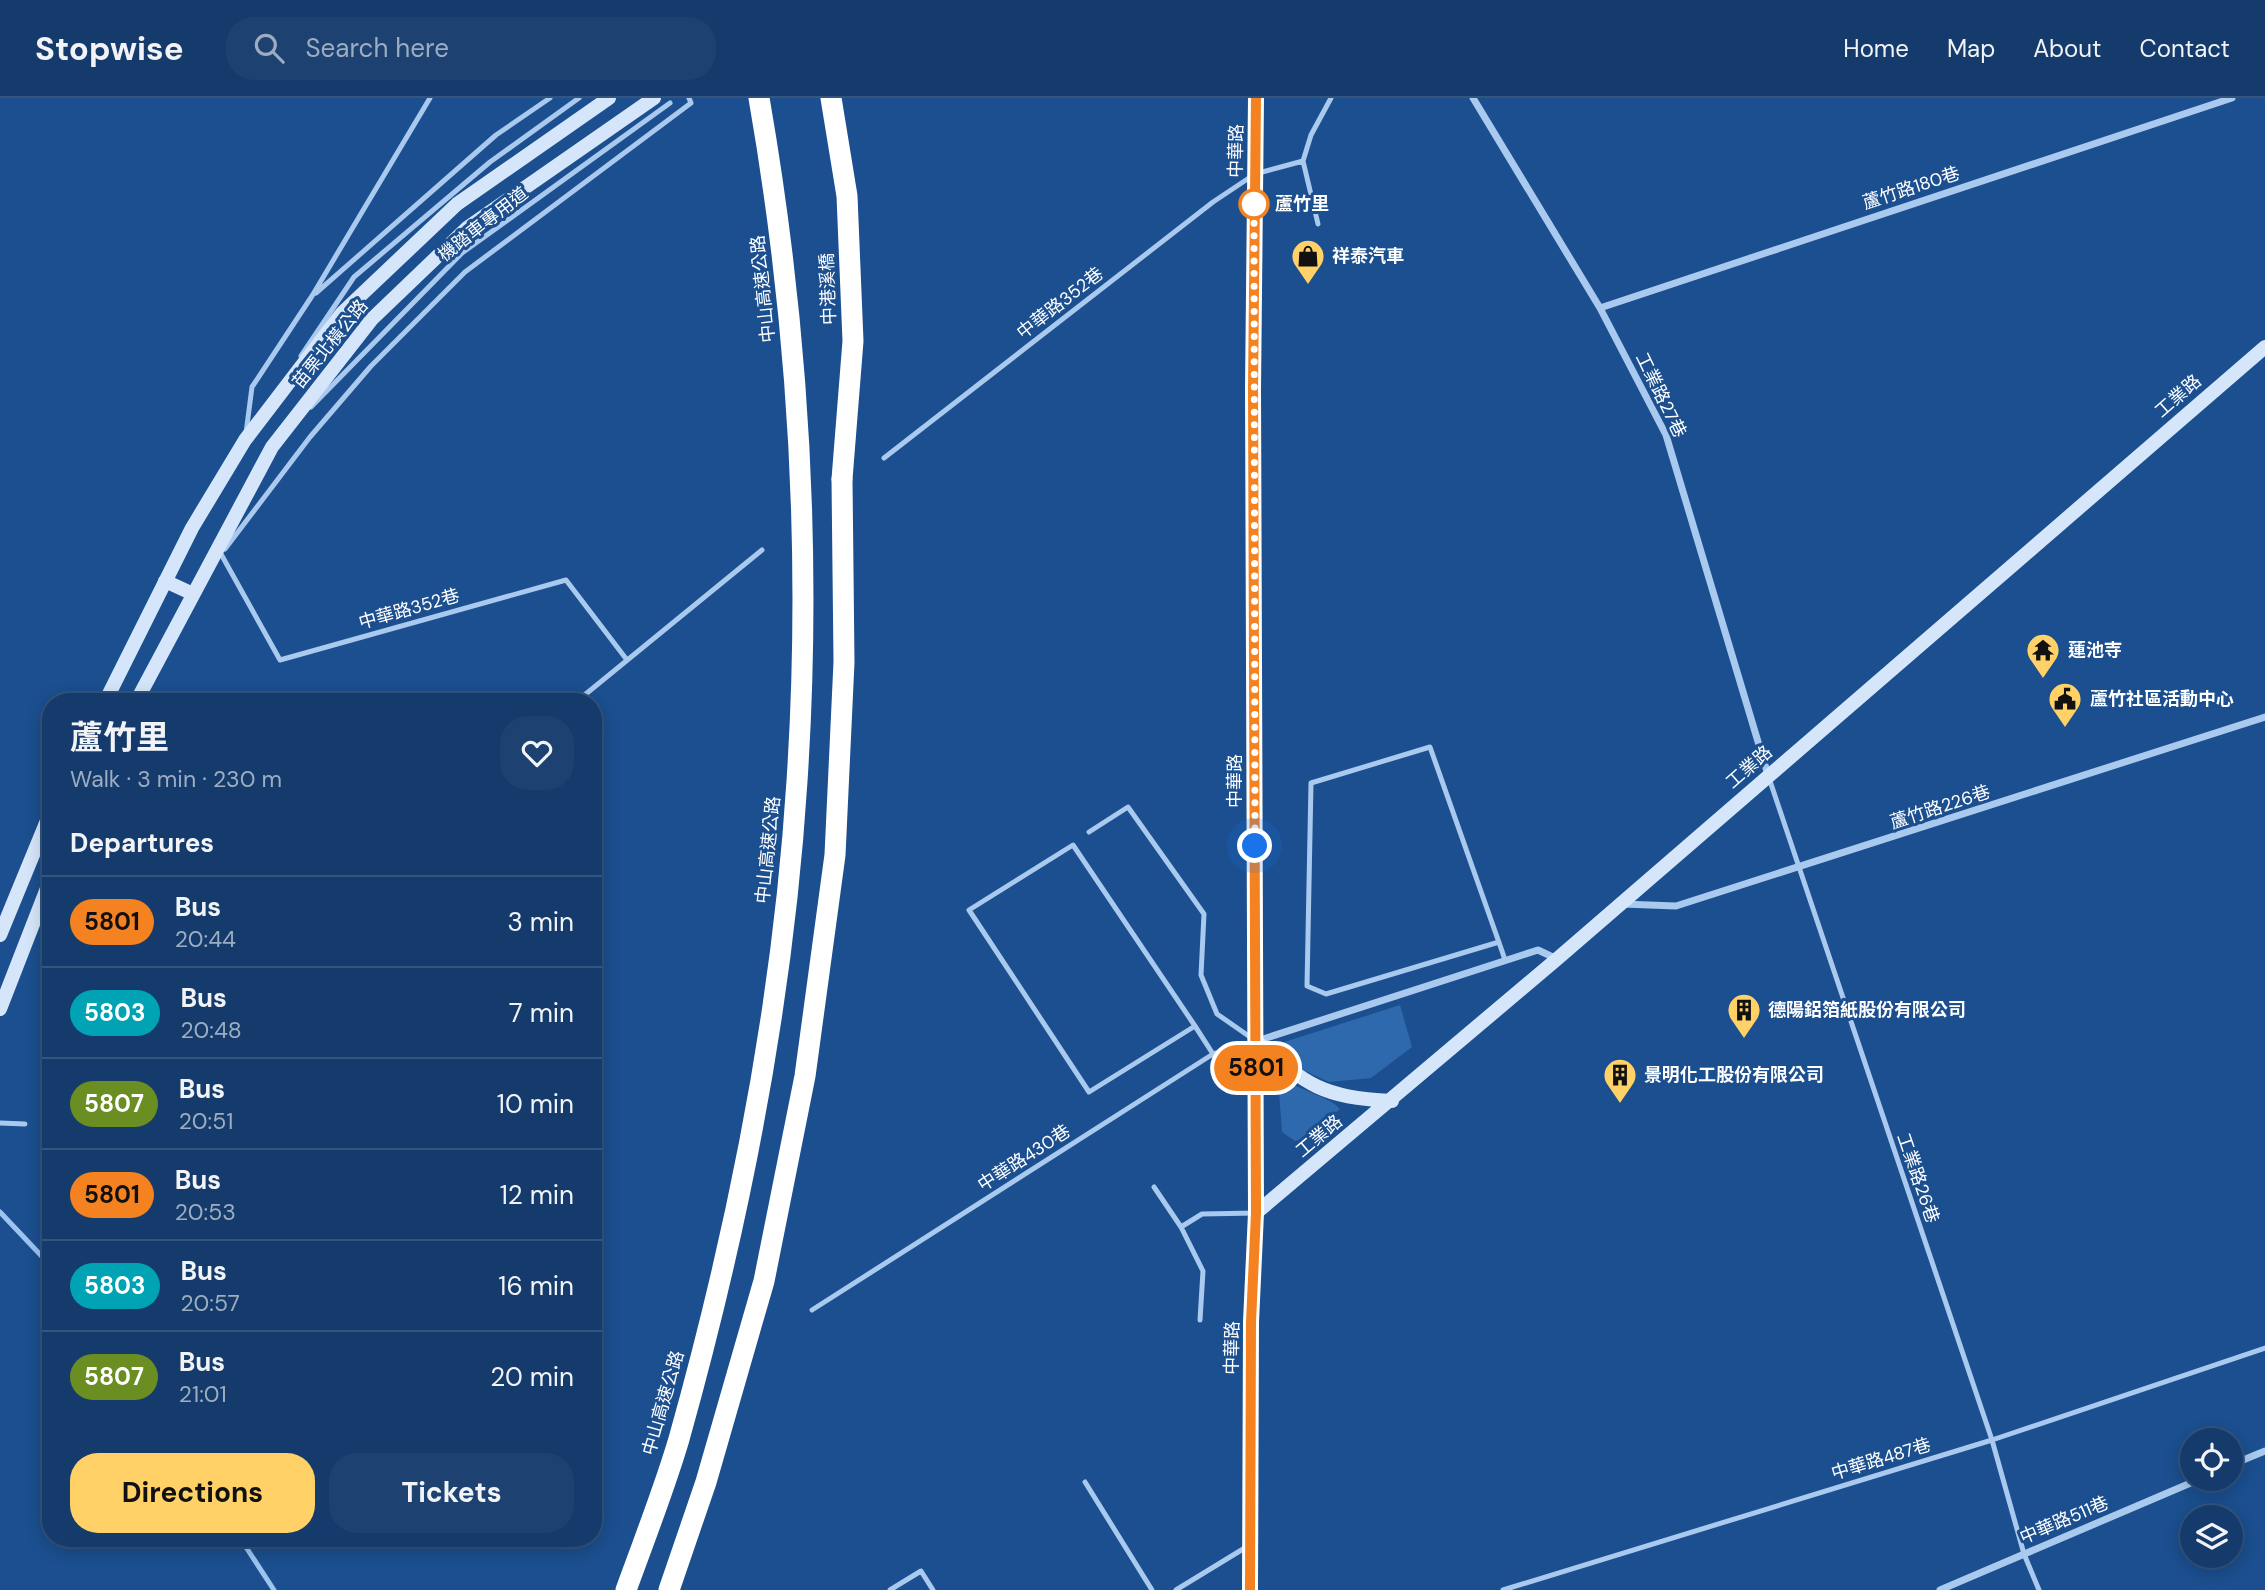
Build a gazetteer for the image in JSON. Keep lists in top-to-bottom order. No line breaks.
{"streets":{"highway":["中山高速公路","中港溪橋"],"street":["中華路","蘆竹路180巷","苗栗北橫公路","工業路27巷","工業路","蘆竹路226巷","中華路511巷"],"lane":["機踏車專用道","中華路352巷","中華路430巷","工業路26巷","中華路487巷"]},"crossings":[["中華路","中華路352巷"],["中華路","工業路"],["中華路","中華路430巷"],["蘆竹路180巷","工業路27巷"],["機踏車專用道","苗栗北橫公路"],["工業路27巷","工業路"],["工業路27巷","工業路26巷"],["工業路","蘆竹路226巷"],["工業路","工業路26巷"],["蘆竹路226巷","工業路26巷"],["工業路26巷","中華路487巷"],["工業路26巷","中華路511巷"]],"places":{"other":["蘆竹里"],"shop":["祥泰汽車"],"temple":["蓮池寺"],"public building":["蘆竹社區活動中心"],"building":["德陽鋁箔紙股份有限公司","景明化工股份有限公司"]},"lines":["bus line 5801"],"page":{"header":"Stopwise","search":"Search here","nav":["Home","Map","About","Contact"],"on_map":"5801","heading":[["蘆竹里","Walk · 3 min · 230 m"],"Departures"],"list":[{"mark":"5801","name":"Bus","note":"20:44","value":"3 min"},{"mark":"5803","name":"Bus","note":"20:48","value":"7 min"},{"mark":"5807","name":"Bus","note":"20:51","value":"10 min"},{"mark":"5801","name":"Bus","note":"20:53","value":"12 min"},{"mark":"5803","name":"Bus","note":"20:57","value":"16 min"},{"mark":"5807","name":"Bus","note":"21:01","value":"20 min"}],"buttons":["Directions","Tickets"]}}
